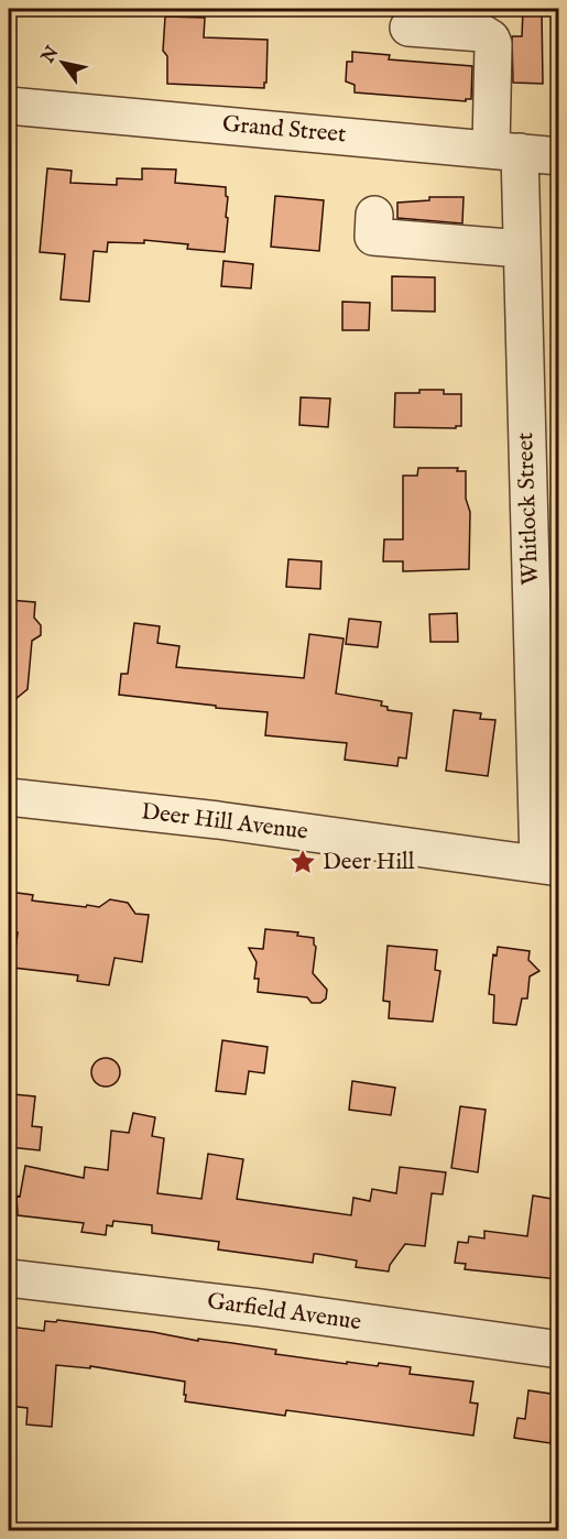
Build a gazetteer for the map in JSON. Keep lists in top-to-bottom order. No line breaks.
{"streets":{"street":["Grand Street","Whitlock Street","Deer Hill Avenue","Garfield Avenue"]},"crossings":[["Grand Street","Whitlock Street"],["Whitlock Street","Deer Hill Avenue"]],"places":{"place":["Deer Hill"]},"north":"top left"}
